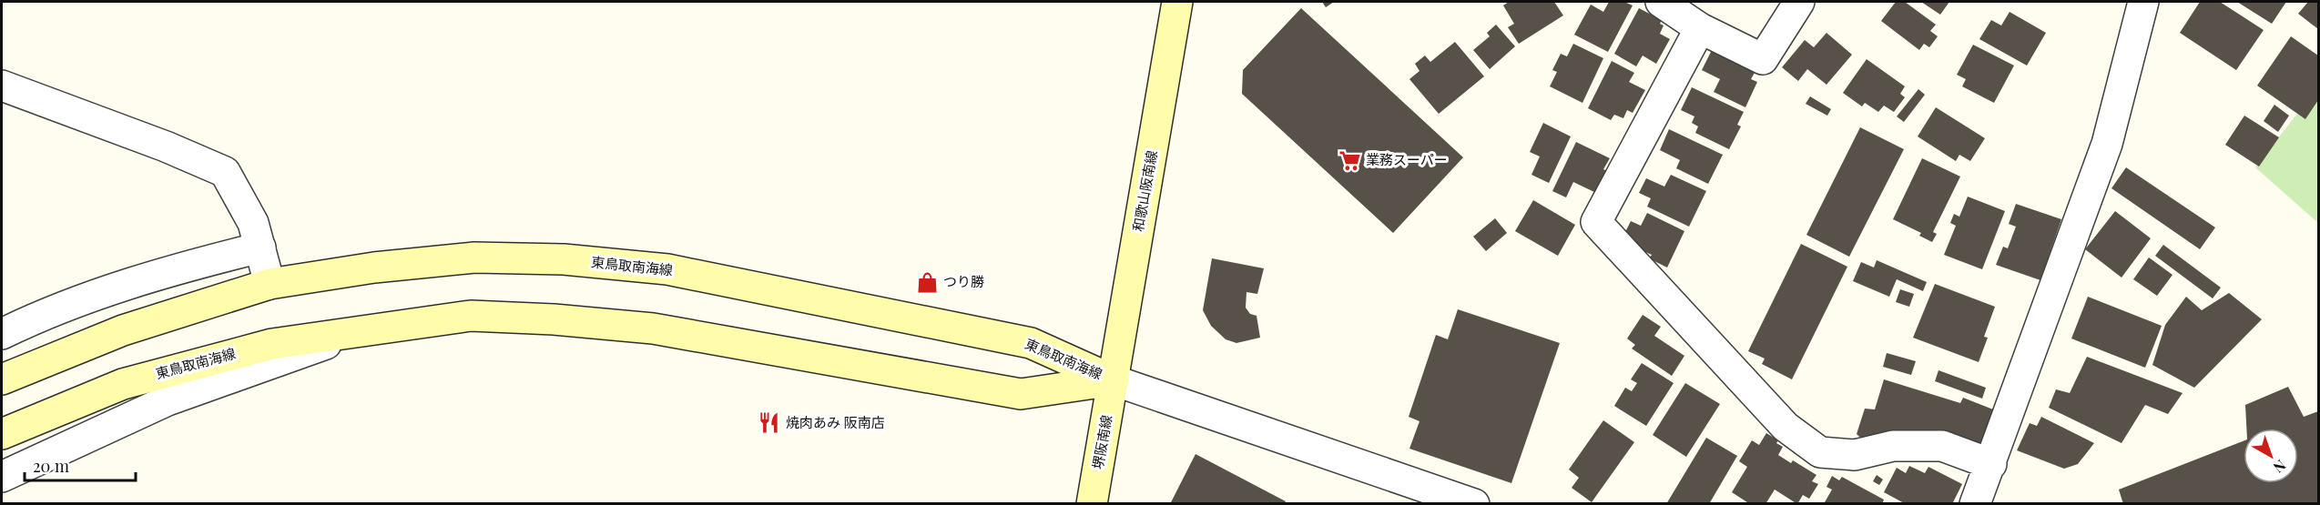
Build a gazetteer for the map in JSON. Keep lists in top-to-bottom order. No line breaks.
{"streets":{"main road":["和歌山阪南線","東鳥取南海線","堺阪南線"]},"crossings":[["和歌山阪南線","東鳥取南海線"],["和歌山阪南線","堺阪南線"],["東鳥取南海線","堺阪南線"]],"places":{"supermarket":["業務スーパー"],"shop":["つり勝"],"restaurant":["焼肉あみ 阪南店"]},"scale_bar":"20 m","north":"bottom right"}
